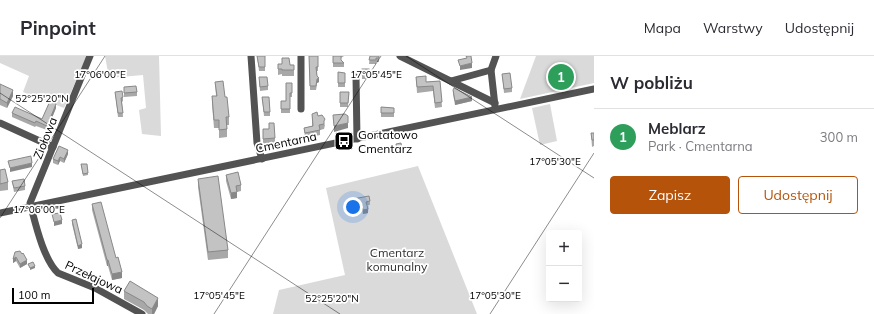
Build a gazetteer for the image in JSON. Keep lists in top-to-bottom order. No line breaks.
{"streets":{"street":["Ziołowa","Cmentarna","Przełajowa"]},"crossings":[["Ziołowa","Cmentarna"],["Ziołowa","Przełajowa"],["Cmentarna","Przełajowa"]],"parks":["Cmentarz komunalny"],"places":{"bus stop":["Gortatowo Cmentarz"]},"scale_bar":"100 m","page":{"header":"Pinpoint","nav":["Mapa","Warstwy","Udostępnij"],"heading":"W pobliżu","pins":"1","list":[{"mark":"1","name":"Meblarz","note":"Park · Cmentarna","value":"300 m"}],"buttons":["Zapisz","Udostępnij"],"map_buttons":["+","−"],"scale":"100 m"},"coordinates":["17°05'45\"E","17°06'00\"E","52°25'20\"N","17°05'30\"E"]}
